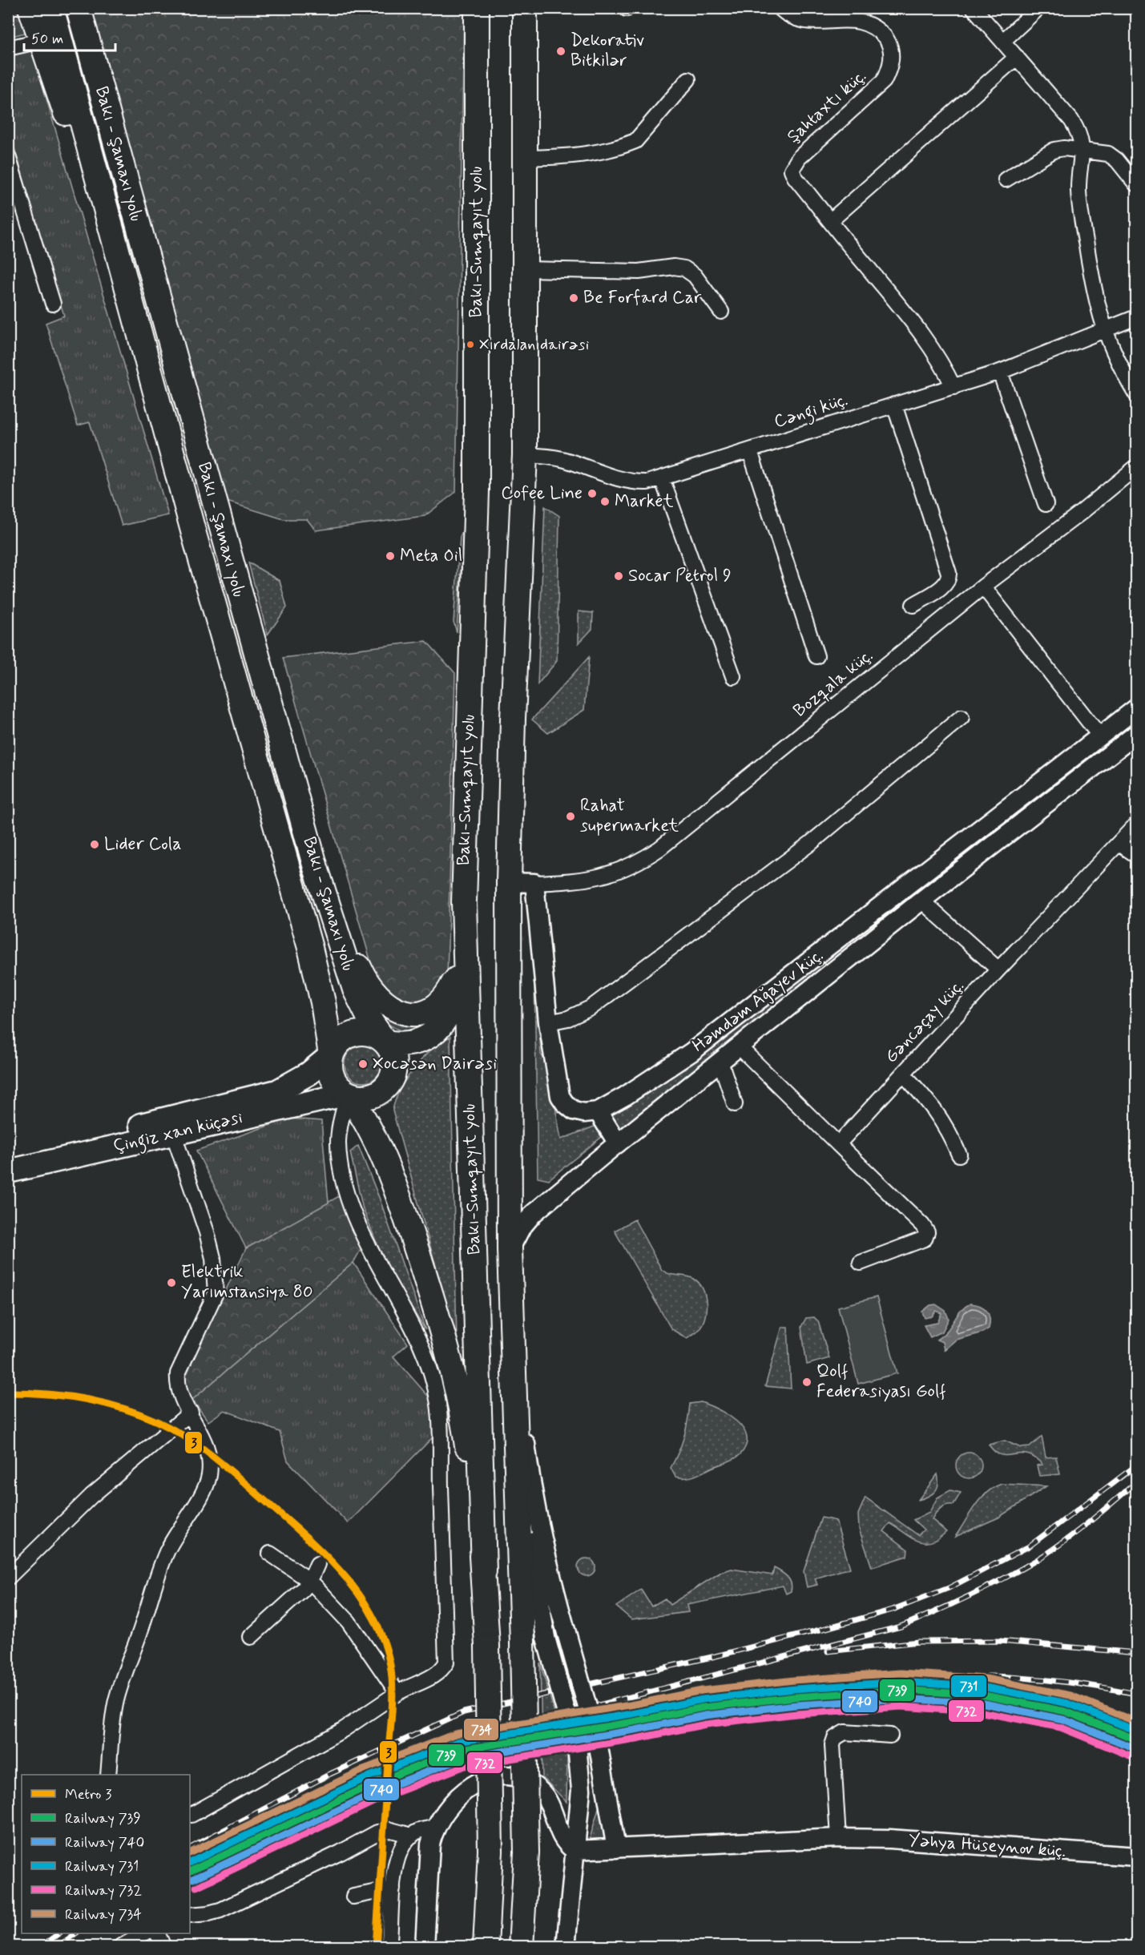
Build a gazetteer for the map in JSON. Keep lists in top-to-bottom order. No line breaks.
{"streets":{"highway":["Bakı - Şamaxı yolu","Bakı-Sumqayıt yolu"],"main road":["Çingiz xan küçəsi"],"street":["Şahtaxtı küç.","Cəngi küç.","Bozqala küç.","Həmdəm Ağayev küç.","Gəncəçay küç.","Yəhya Hüseynov küç."]},"crossings":[["Şahtaxtı küç.","Cəngi küç."],["Bakı - Şamaxı yolu","Çingiz xan küçəsi"],["Bakı-Sumqayıt yolu","Cəngi küç."]],"places":["Dekorativ Bitkilər","Be Forfard Car","Xırdalan dairəsi","Cofee Line","Market","Meta Oil","Socar Petrol 9","Rahat supermarket","Lider Cola","Xocəsən Dairəsi","Elektrik Yarımstansiya 80","Qolf Federasiyası Golf"],"lines":["metro line 3","rail line 734","rail line 731","rail line 739","rail line 740","rail line 732"],"legend":["Metro 3","Railway 739","Railway 740","Railway 731","Railway 732","Railway 734"],"scale_bar":"50 m"}
